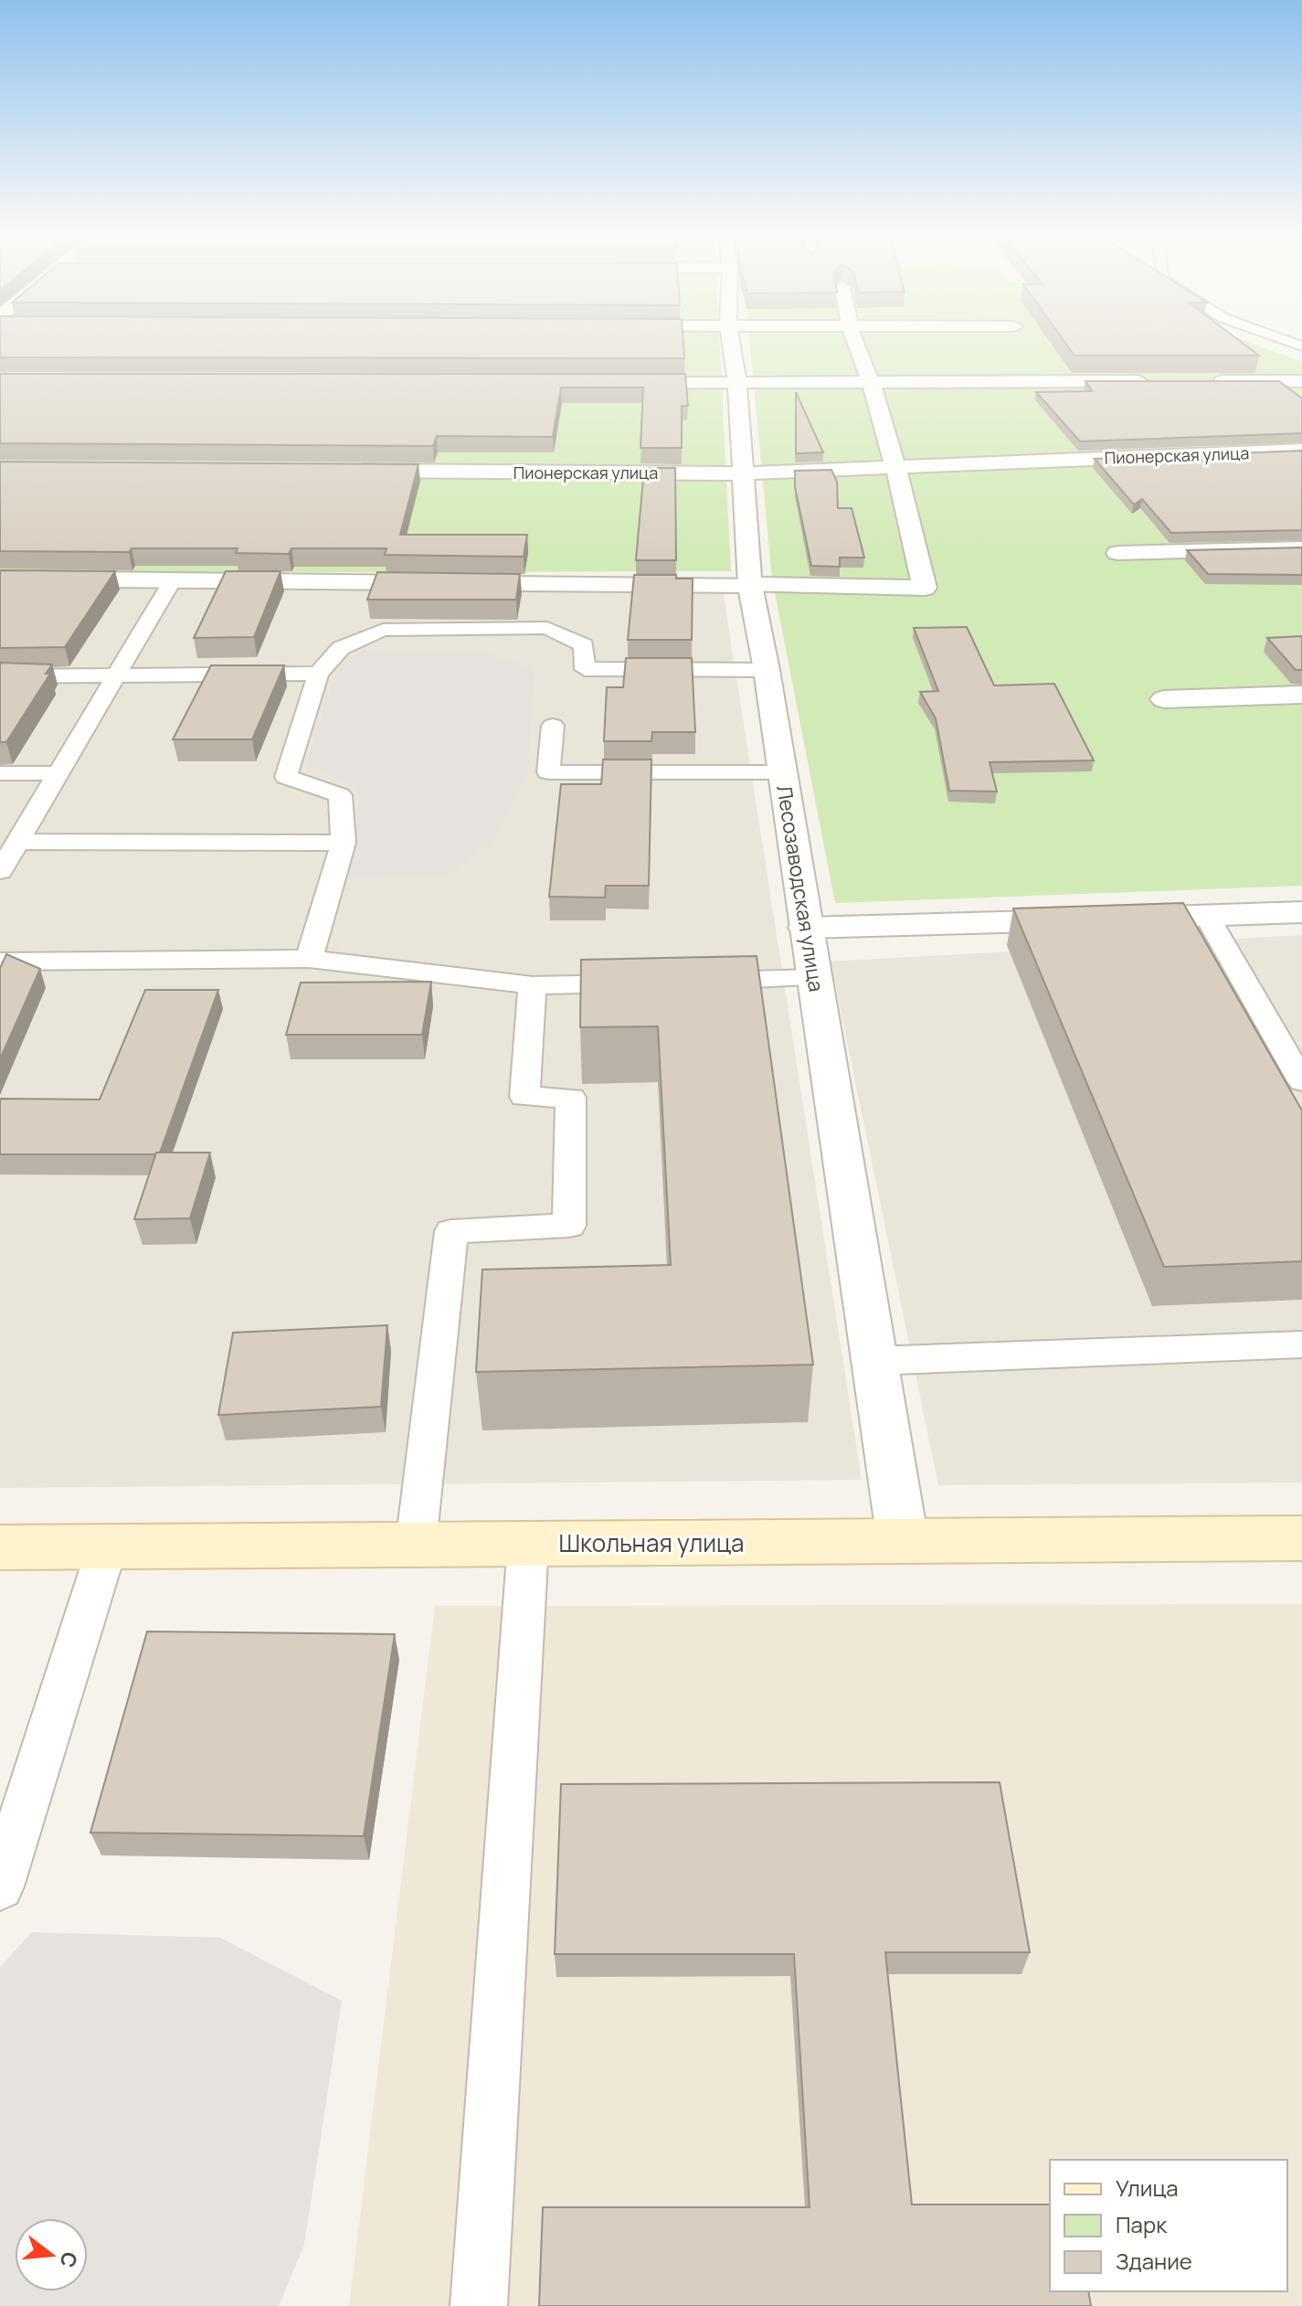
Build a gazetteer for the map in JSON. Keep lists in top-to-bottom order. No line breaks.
{"streets":{"main road":["Школьная улица"],"street":["Пионерская улица","Лесозаводская улица"]},"crossings":[["Пионерская улица","Лесозаводская улица"],["Лесозаводская улица","Школьная улица"]],"legend":["Улица","Парк","Здание"],"north":"right"}
